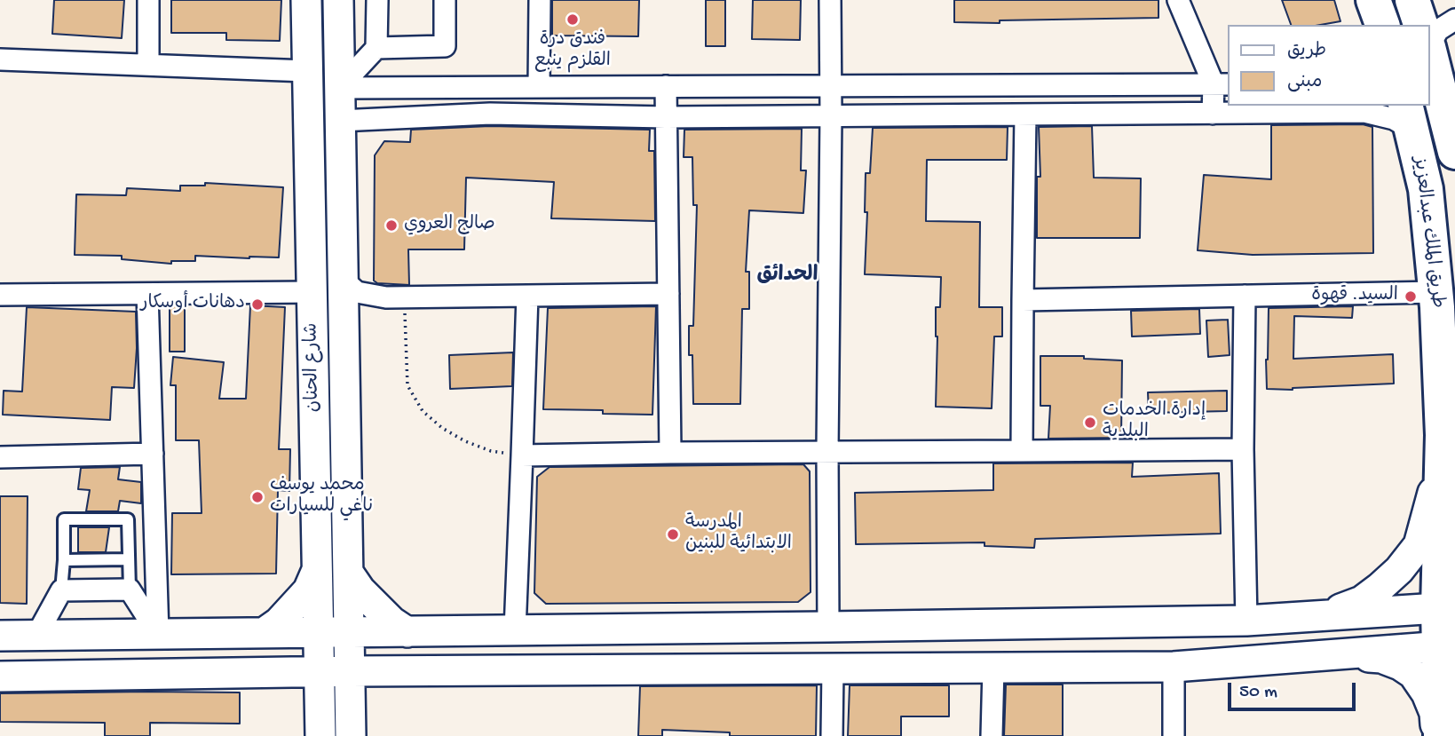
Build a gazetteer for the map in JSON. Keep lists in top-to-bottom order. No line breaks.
{"streets":{"highway":["طريق الملك عبدالعزيز"],"main road":["شارع الحنان"]},"districts":["الحدائق"],"places":["فندق درة القلزم ينبع","صالح العروي","السيد. قهوة","دهانات أوسكار","إدارة الخدمات البلدية","محمد يوسف ناغي للسيارات","المدرسة الابتدائية للبنين"],"legend":["طريق","مبنى"],"scale_bar":"50 m"}
